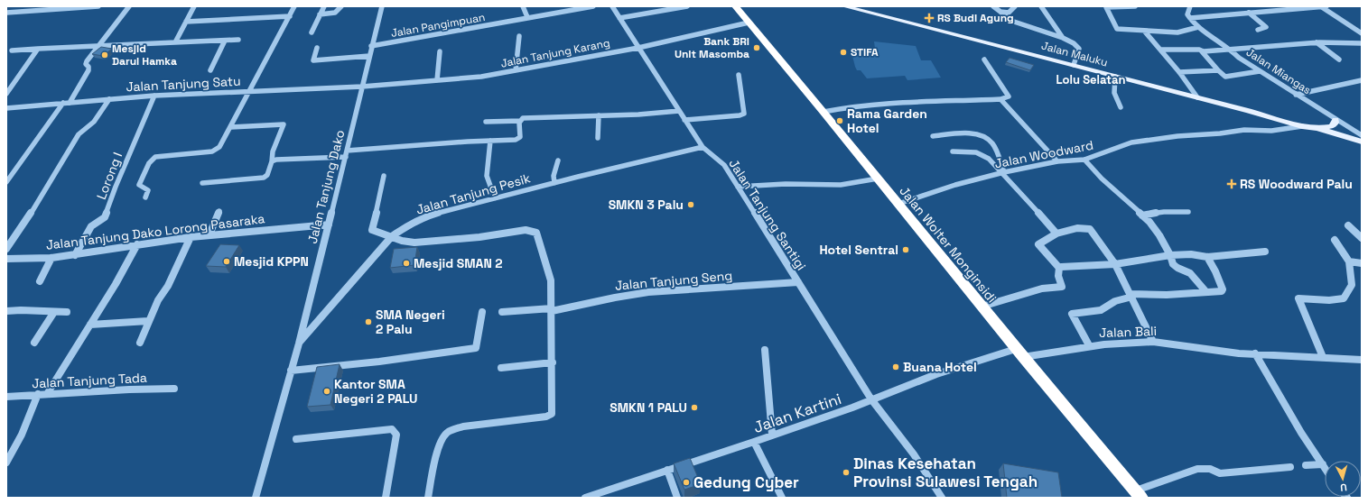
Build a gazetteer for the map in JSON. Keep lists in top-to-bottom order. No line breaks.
{"streets":{"highway":["Jalan Wolter Monginsidi"],"main road":["Jalan Maluku"],"street":["Jalan Pangimpuan","Jalan Tanjung Karang","Jalan Miangas","Jalan Tanjung Satu","Jalan Woodward","Lorong I","Jalan Tanjung Dako","Jalan Tanjung Pesik","Jalan Tanjung Santigi","Jalan Tanjung Dako Lorong Pasaraka","Jalan Tanjung Seng","Jalan Bali","Jalan Tanjung Tada","Jalan Kartini"]},"crossings":[["Jalan Pangimpuan","Jalan Tanjung Dako"],["Jalan Tanjung Karang","Jalan Tanjung Satu"],["Jalan Tanjung Karang","Jalan Tanjung Dako"],["Jalan Tanjung Karang","Jalan Tanjung Santigi"],["Jalan Tanjung Karang","Jalan Wolter Monginsidi"],["Jalan Maluku","Jalan Woodward"],["Jalan Tanjung Satu","Lorong I"],["Jalan Tanjung Satu","Jalan Tanjung Dako"],["Jalan Woodward","Jalan Wolter Monginsidi"],["Lorong I","Jalan Tanjung Dako Lorong Pasaraka"],["Jalan Tanjung Dako","Jalan Tanjung Pesik"],["Jalan Tanjung Dako","Jalan Tanjung Dako Lorong Pasaraka"],["Jalan Tanjung Pesik","Jalan Tanjung Santigi"],["Jalan Tanjung Santigi","Jalan Tanjung Seng"],["Jalan Tanjung Santigi","Jalan Kartini"],["Jalan Wolter Monginsidi","Jalan Bali"],["Jalan Wolter Monginsidi","Jalan Kartini"]],"districts":["Lolu Selatan"],"places":{"health":["RS Budi Agung","RS Woodward Palu"],"other":["Bank BRI Unit Masomba","STIFA","Mesjid Darul Hamka","Rama Garden Hotel","SMKN 3 Palu","Hotel Sentral","Mesjid KPPN","Mesjid SMAN 2","SMA Negeri 2 Palu","Buana Hotel","Kantor SMA Negeri 2 PALU","SMKN 1 PALU","Dinas Kesehatan Provinsi Sulawesi Tengah","Gedung Cyber"]},"north":"bottom"}
